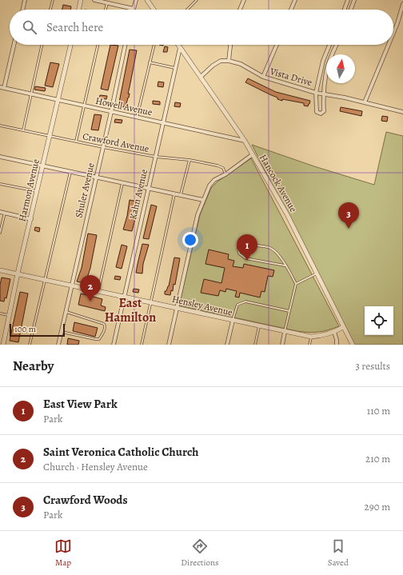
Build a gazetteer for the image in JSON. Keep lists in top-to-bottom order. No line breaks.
{"streets":{"street":["Vista Drive","Howell Avenue","Hancock Avenue","Harmon Avenue","Shuler Avenue","Kahn Avenue","Hensley Avenue"],"lane":["Crawford Avenue"]},"crossings":[["Howell Avenue","Hancock Avenue"],["Howell Avenue","Harmon Avenue"],["Howell Avenue","Shuler Avenue"],["Howell Avenue","Kahn Avenue"],["Crawford Avenue","Harmon Avenue"],["Crawford Avenue","Shuler Avenue"],["Crawford Avenue","Kahn Avenue"],["Hancock Avenue","Kahn Avenue"],["Hancock Avenue","Hensley Avenue"],["Harmon Avenue","Hensley Avenue"],["Shuler Avenue","Hensley Avenue"],["Kahn Avenue","Hensley Avenue"]],"districts":["East Hamilton"],"scale_bar":"100 m","north":"top","page":{"search":"Search here","pins":["3","1","2"],"scale":"100 m","heading":["Nearby","3 results"],"list":[{"mark":"1","name":"East View Park","note":"Park","value":"110 m"},{"mark":"2","name":"Saint Veronica Catholic Church","note":"Church · Hensley Avenue","value":"210 m"},{"mark":"3","name":"Crawford Woods","note":"Park","value":"290 m"}],"nav":["Map","Directions","Saved"]}}
